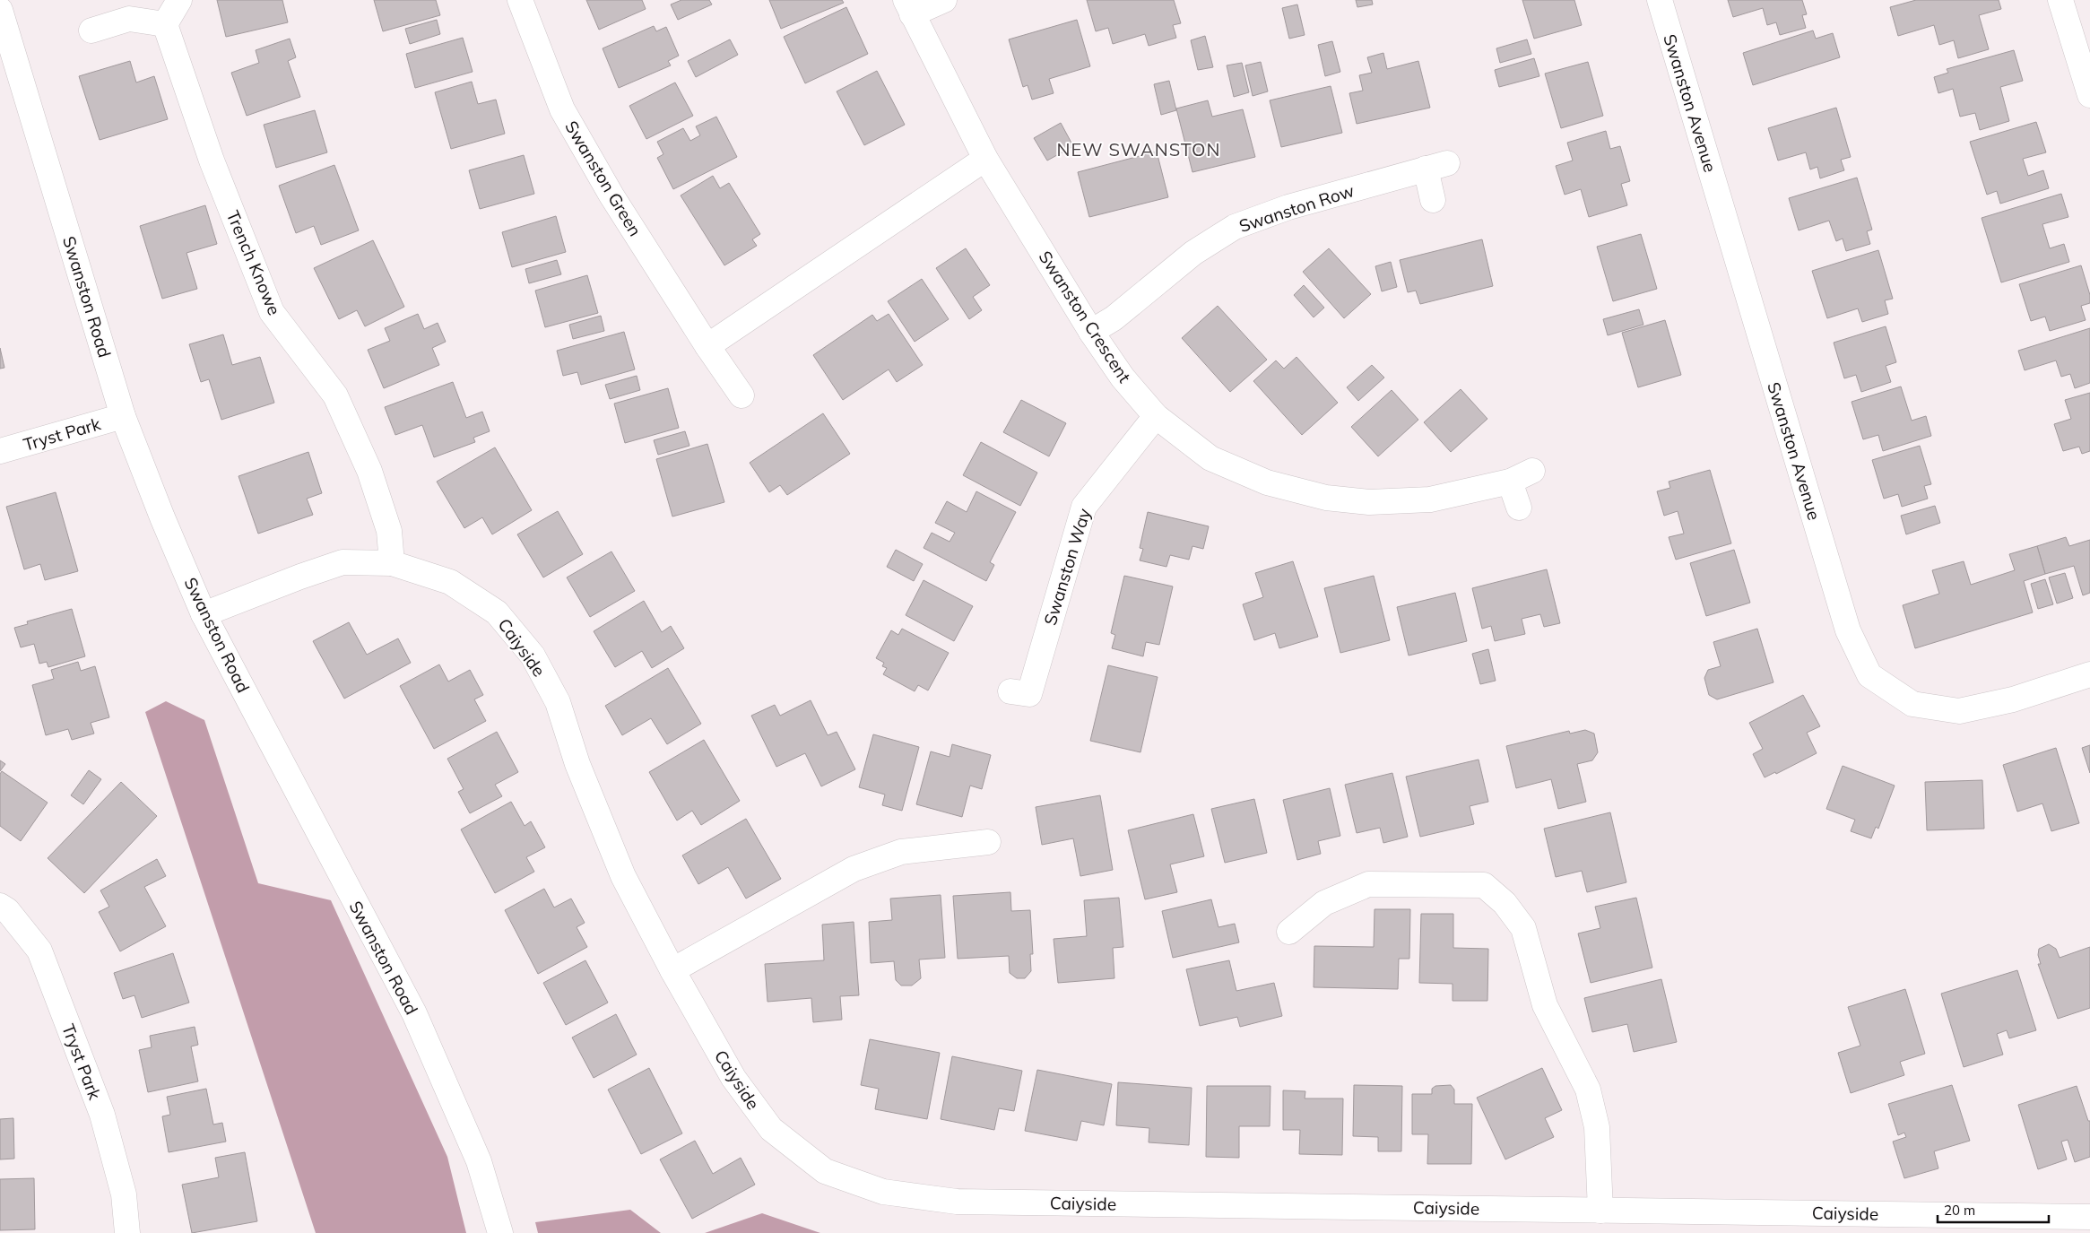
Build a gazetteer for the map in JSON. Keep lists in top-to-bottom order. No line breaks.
{"streets":{"street":["Swanston Avenue","Swanston Green","Swanston Row","Trench Knowe","Swanston Road","Swanston Crescent","Tryst Park","Swanston Way","Caiyside"]},"crossings":[["Swanston Row","Swanston Crescent"],["Trench Knowe","Caiyside"],["Swanston Road","Tryst Park"],["Swanston Road","Caiyside"],["Swanston Crescent","Swanston Way"]],"districts":["NEW SWANSTON"],"scale_bar":"20 m"}
